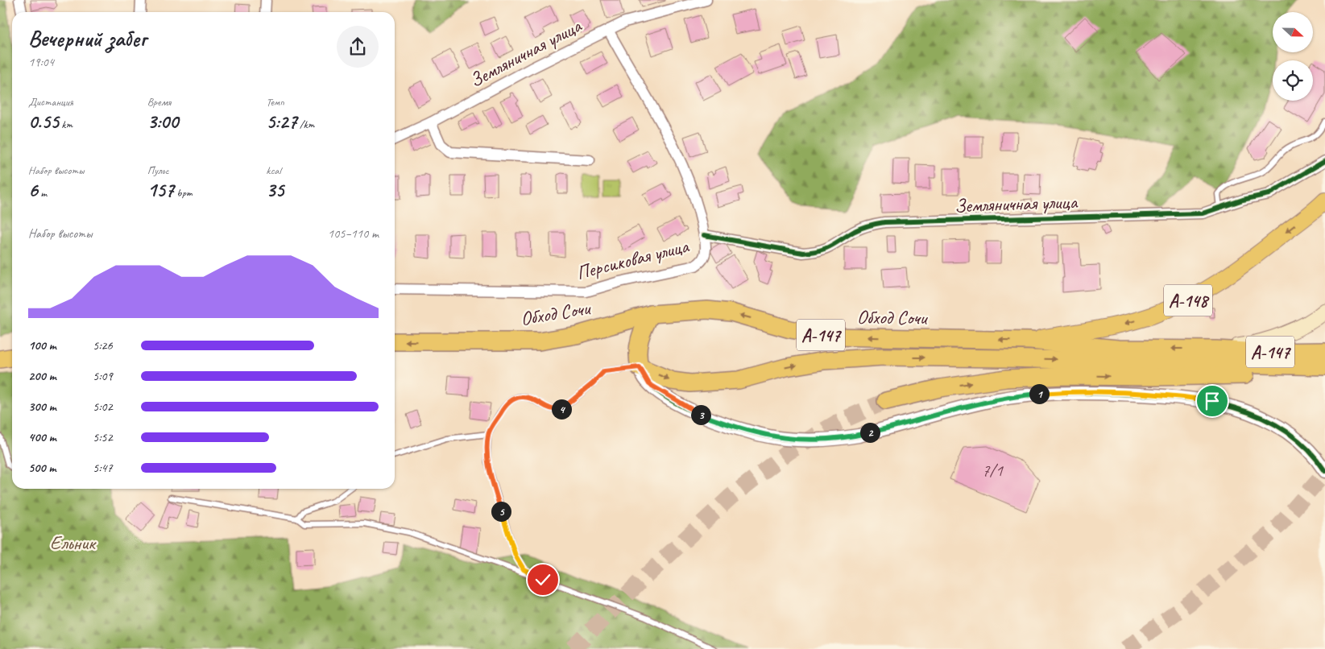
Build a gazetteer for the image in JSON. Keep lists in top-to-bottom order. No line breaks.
{"streets":{"highway":["Обход Сочи","А-147"],"main road":["А-148"],"street":["Земляничная улица","Персиковая улица"]},"crossings":[["Земляничная улица","Персиковая улица"],["А-148","Обход Сочи"],["Обход Сочи","А-147"]],"parks":["Ельник"],"house_numbers":["7/1"],"north":"right","page":{"heading":["Вечерний забег","19:04"],"stats":[["Дистанция","0.55 km"],["Время","3:00"],["Темп","5:27 /km"],["Набор высоты","6 m"],["Пульс","157 bpm"],["kcal","35"]],"chart":["Набор высоты","105–110 m"],"list":[{"name":"100 m","note":"5:26"},{"name":"200 m","note":"5:09"},{"name":"300 m","note":"5:02"},{"name":"400 m","note":"5:52"},{"name":"500 m","note":"5:47"}],"pins":["1","4","3","2","5"]}}
